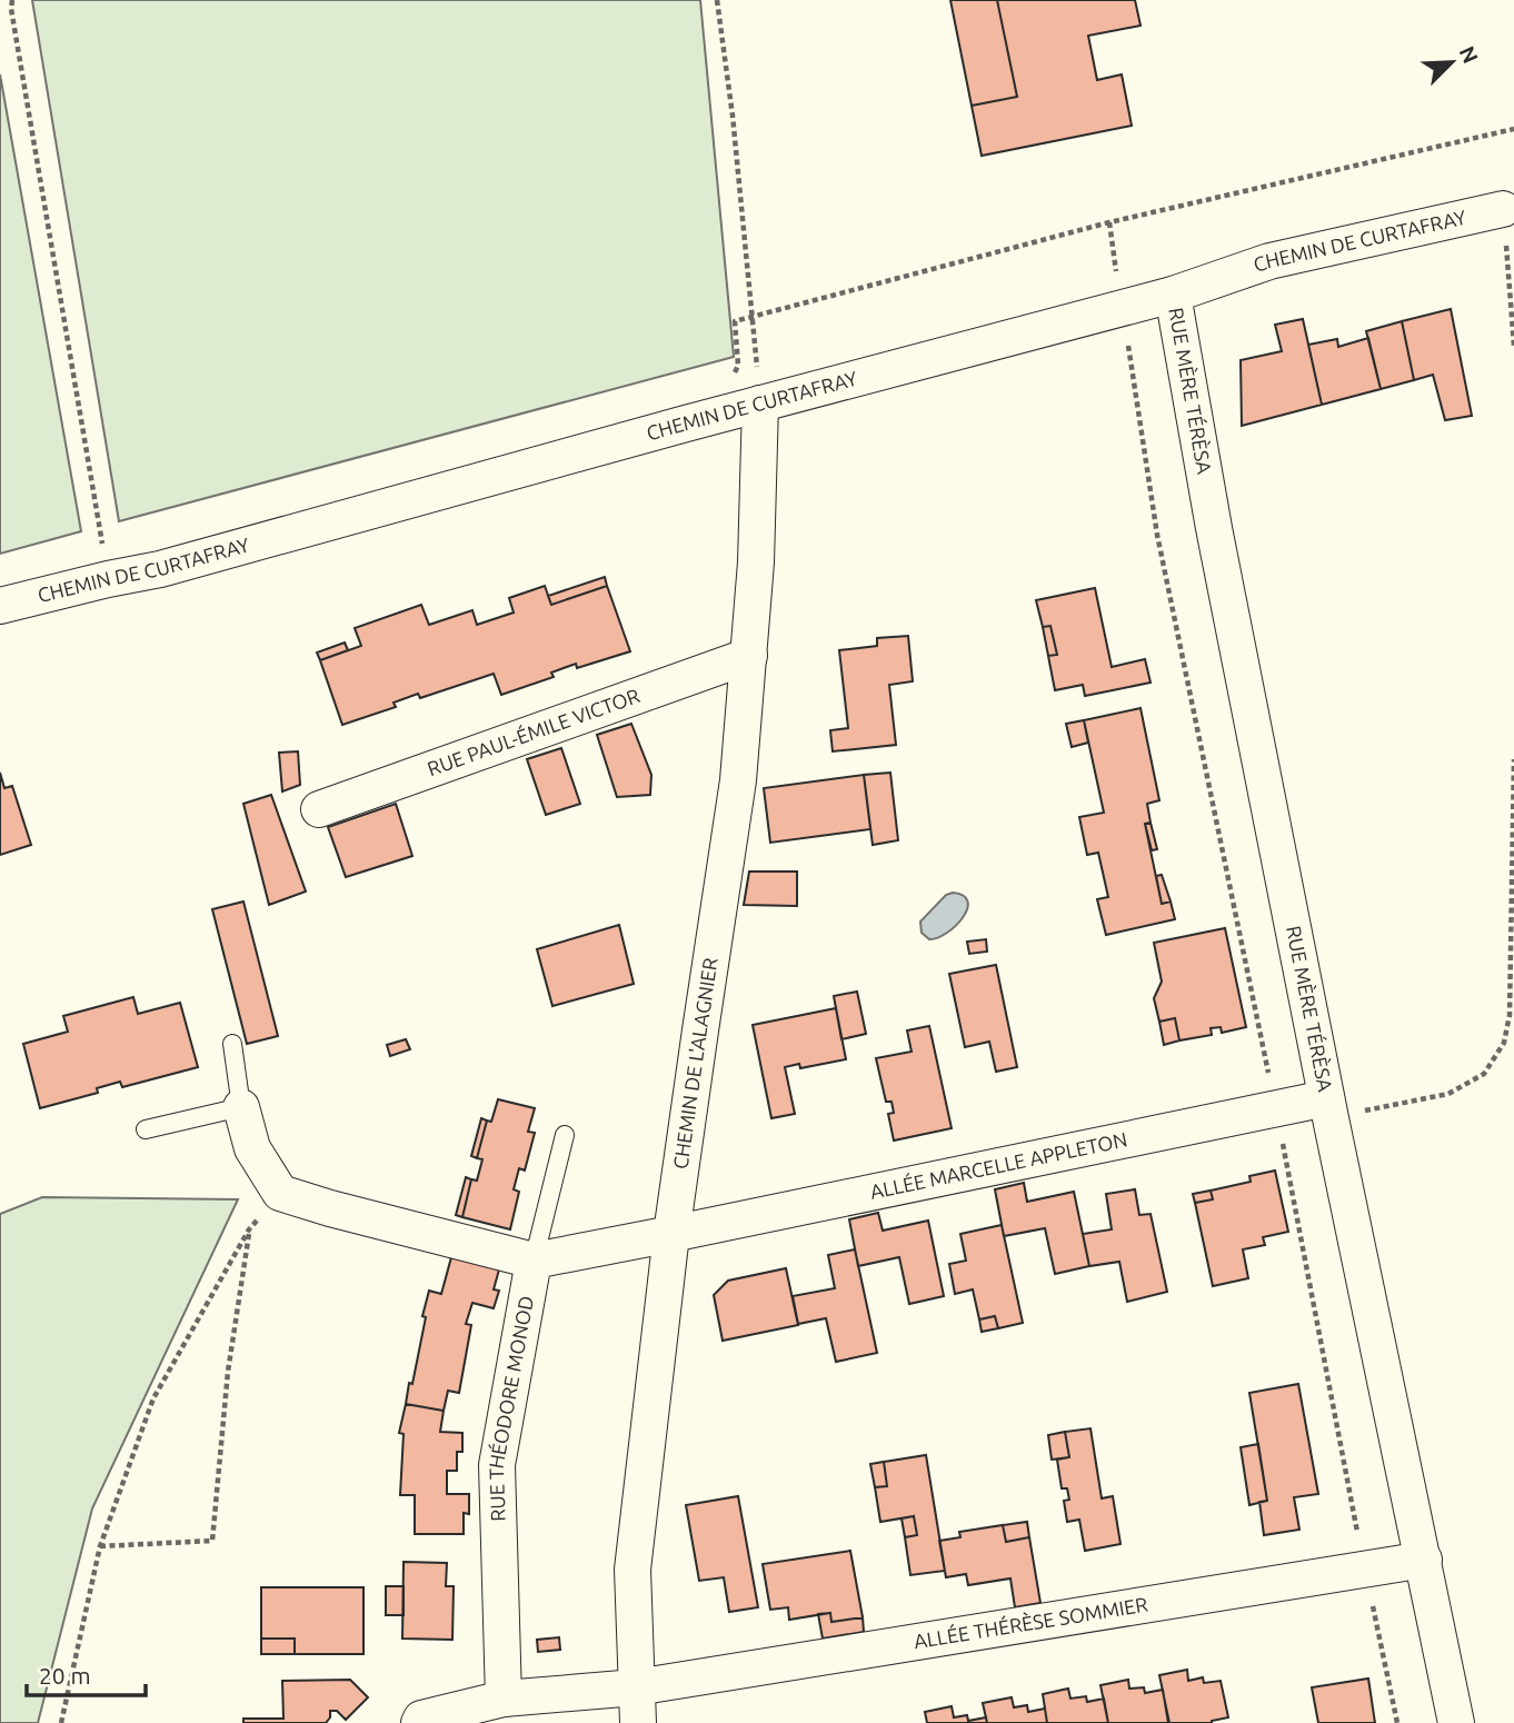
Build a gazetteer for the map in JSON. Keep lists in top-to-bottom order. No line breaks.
{"streets":{"street":["CHEMIN DE CURTAFRAY","RUE MÈRE TÉRÈSA","RUE PAUL-ÉMILE VICTOR","CHEMIN DE L'ALAGNIER","ALLÉE MARCELLE APPLETON","RUE THÉODORE MONOD","ALLÉE THÉRÈSE SOMMIER"]},"crossings":[["CHEMIN DE CURTAFRAY","RUE MÈRE TÉRÈSA"],["CHEMIN DE CURTAFRAY","CHEMIN DE L'ALAGNIER"],["RUE MÈRE TÉRÈSA","ALLÉE MARCELLE APPLETON"],["RUE MÈRE TÉRÈSA","ALLÉE THÉRÈSE SOMMIER"],["RUE PAUL-ÉMILE VICTOR","CHEMIN DE L'ALAGNIER"],["CHEMIN DE L'ALAGNIER","ALLÉE MARCELLE APPLETON"],["CHEMIN DE L'ALAGNIER","ALLÉE THÉRÈSE SOMMIER"],["RUE THÉODORE MONOD","ALLÉE THÉRÈSE SOMMIER"]],"scale_bar":"20 m","north":"top right"}
